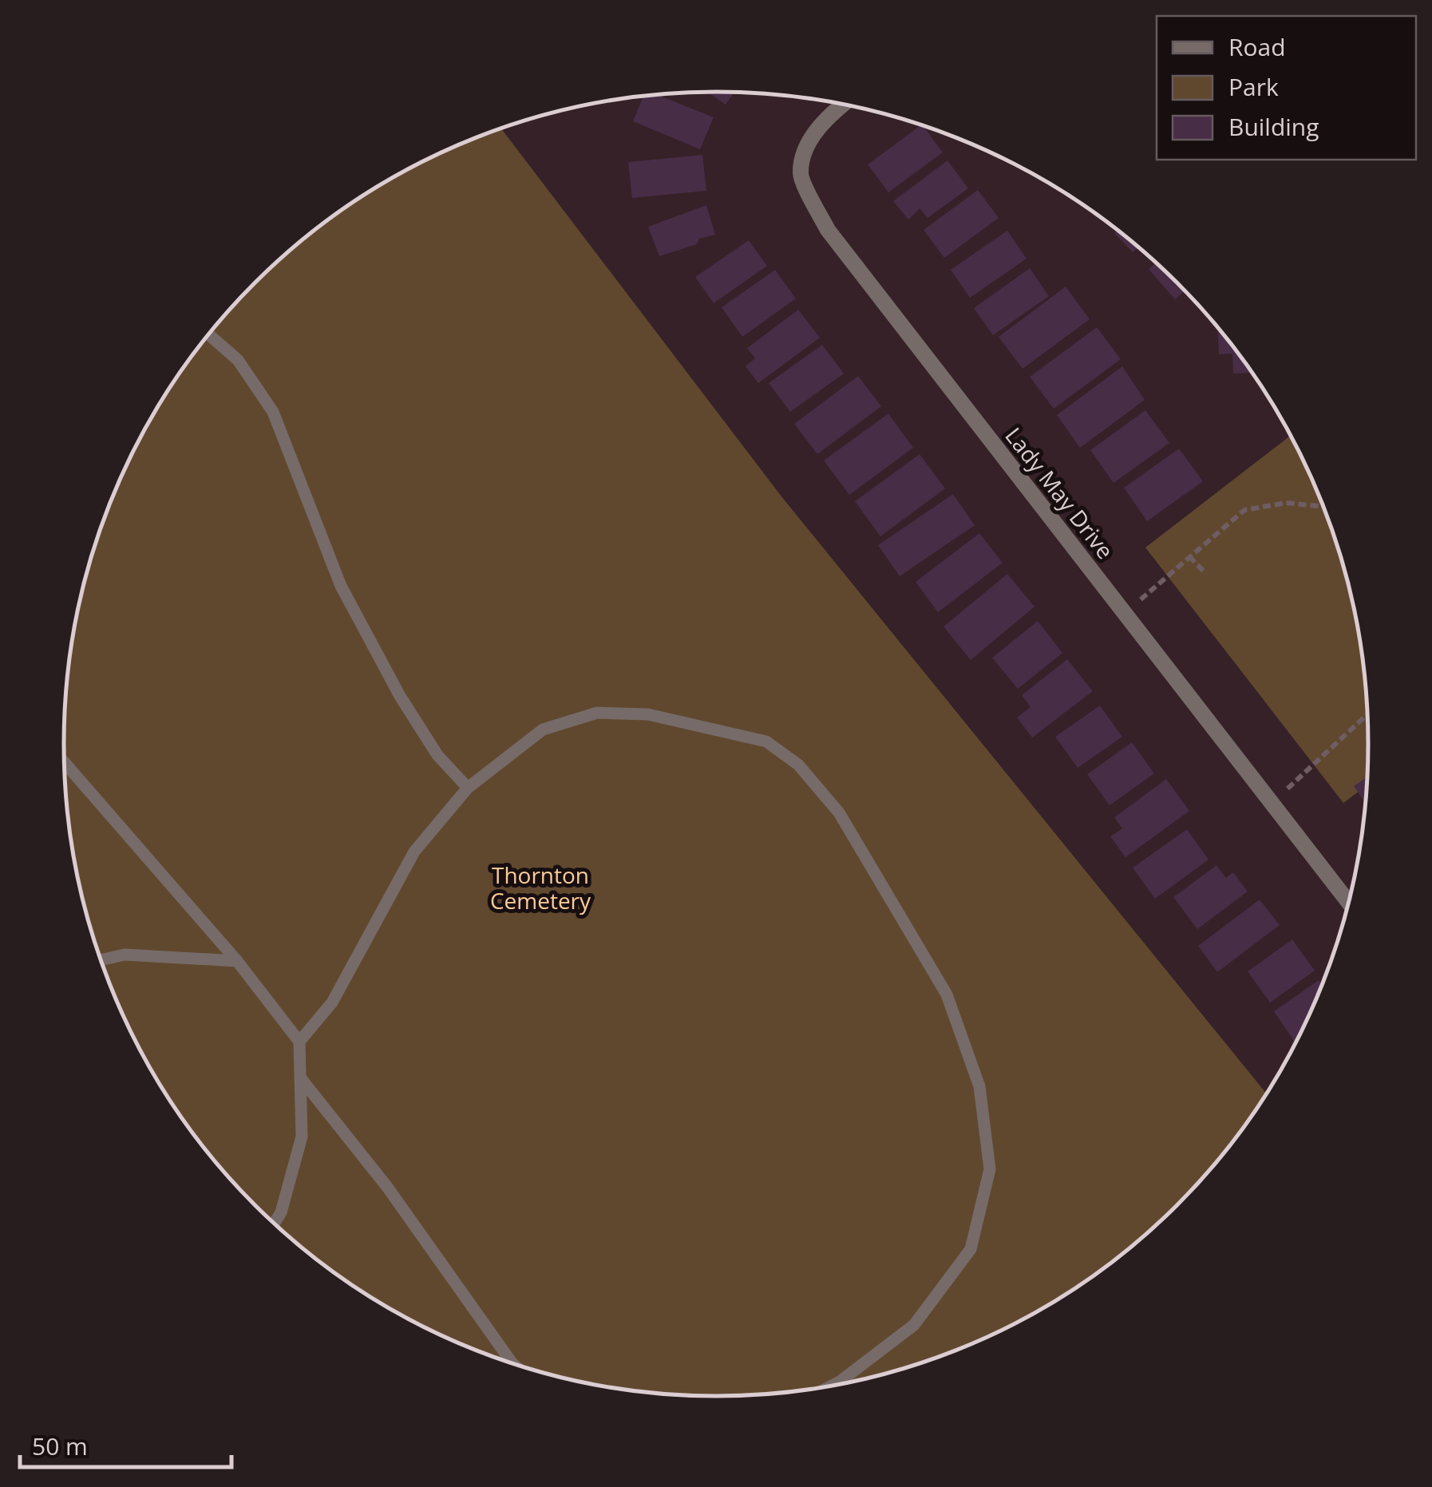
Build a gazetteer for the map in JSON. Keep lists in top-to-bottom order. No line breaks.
{"streets":{"street":["Lady May Drive"]},"parks":["Thornton Cemetery"],"legend":["Road","Park","Building"],"scale_bar":"50 m"}
